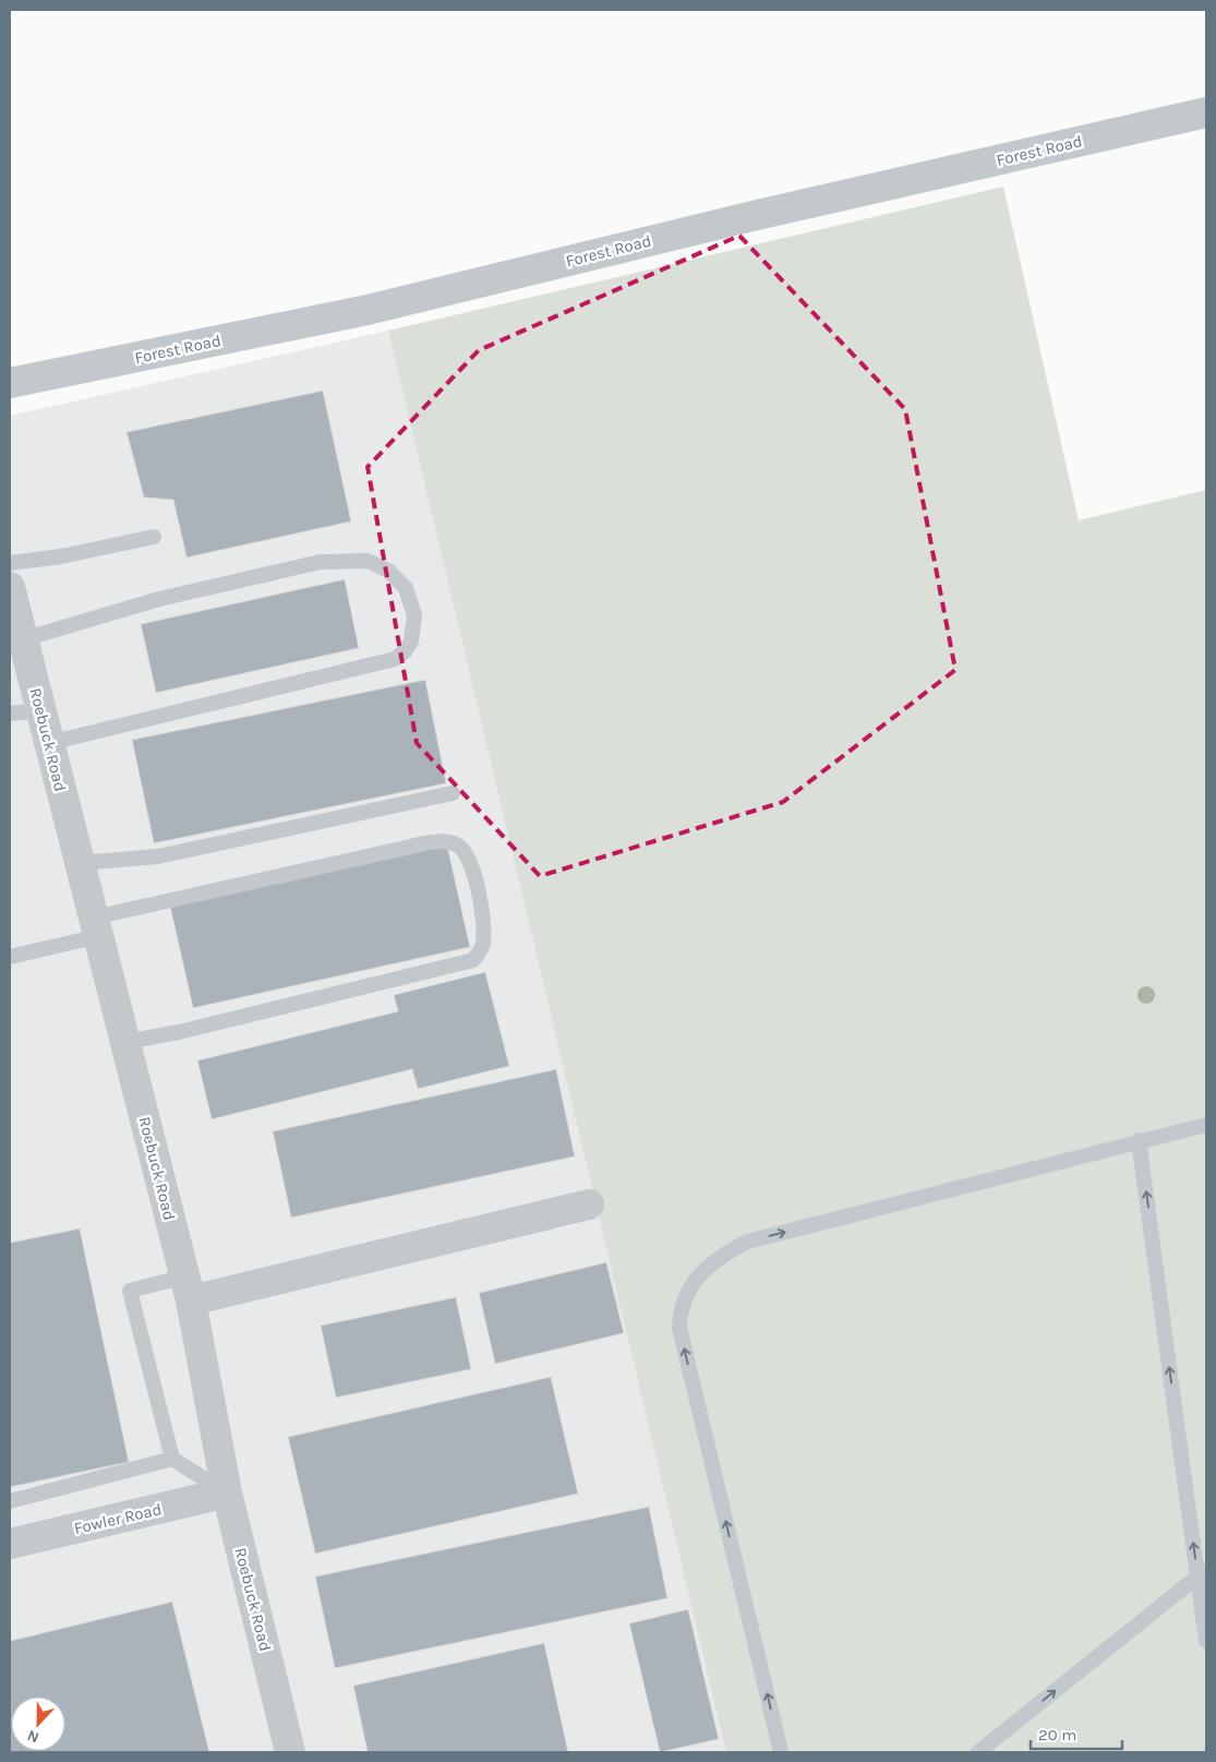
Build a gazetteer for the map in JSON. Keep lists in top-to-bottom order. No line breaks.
{"streets":{"street":["Forest Road","Roebuck Road","Fowler Road"]},"crossings":[["Roebuck Road","Fowler Road"]],"scale_bar":"20 m","north":"bottom"}
